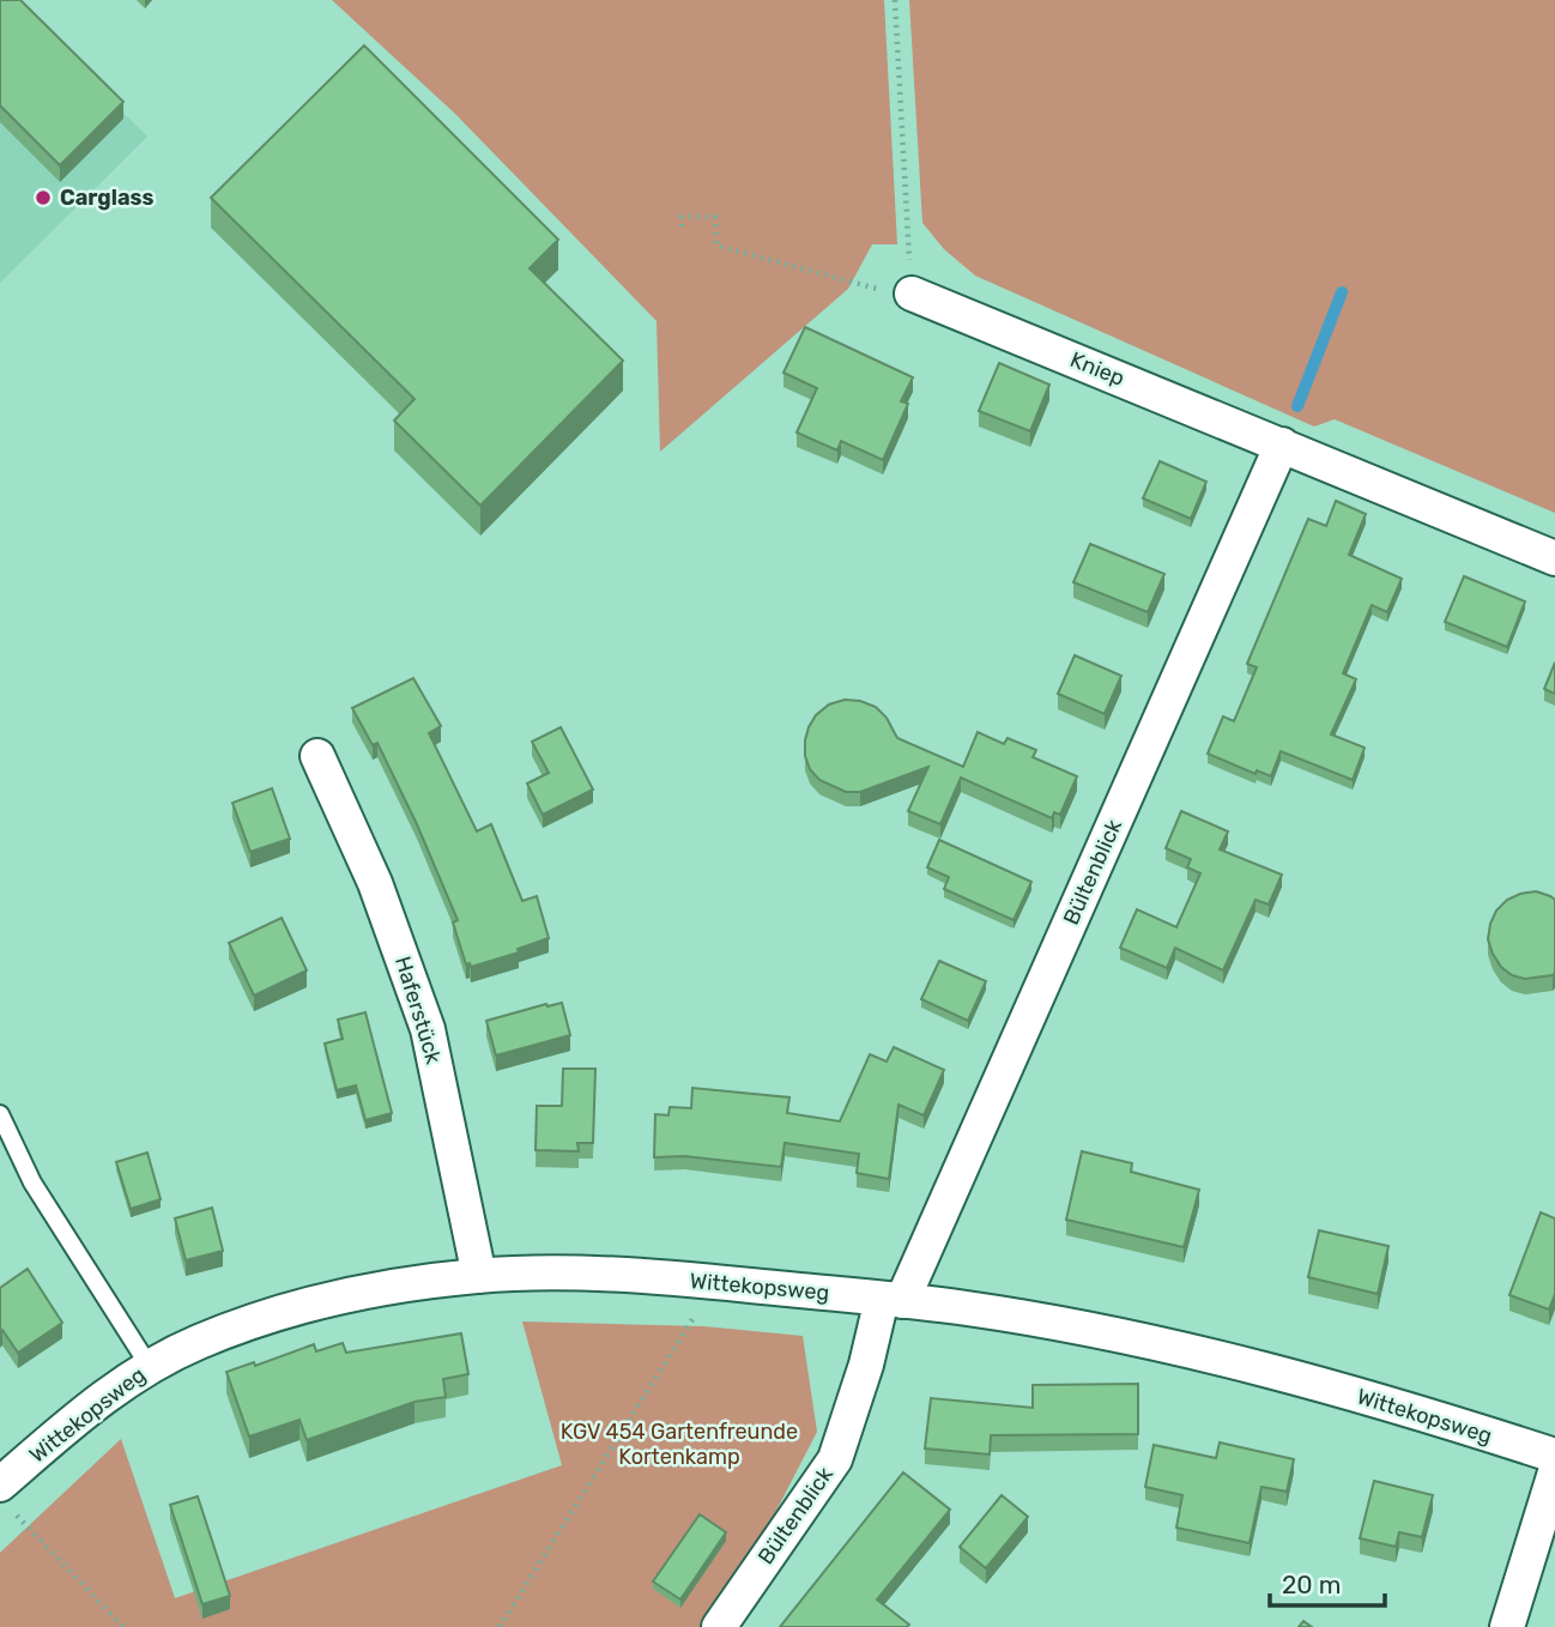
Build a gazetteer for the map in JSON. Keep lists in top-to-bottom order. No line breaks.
{"streets":{"street":["Kniep","Bültenblick","Haferstück","Wittekopsweg"]},"crossings":[["Kniep","Bültenblick"],["Bültenblick","Wittekopsweg"],["Haferstück","Wittekopsweg"]],"parks":["KGV 454 Gartenfreunde Kortenkamp"],"places":["Carglass"],"scale_bar":"20 m"}
